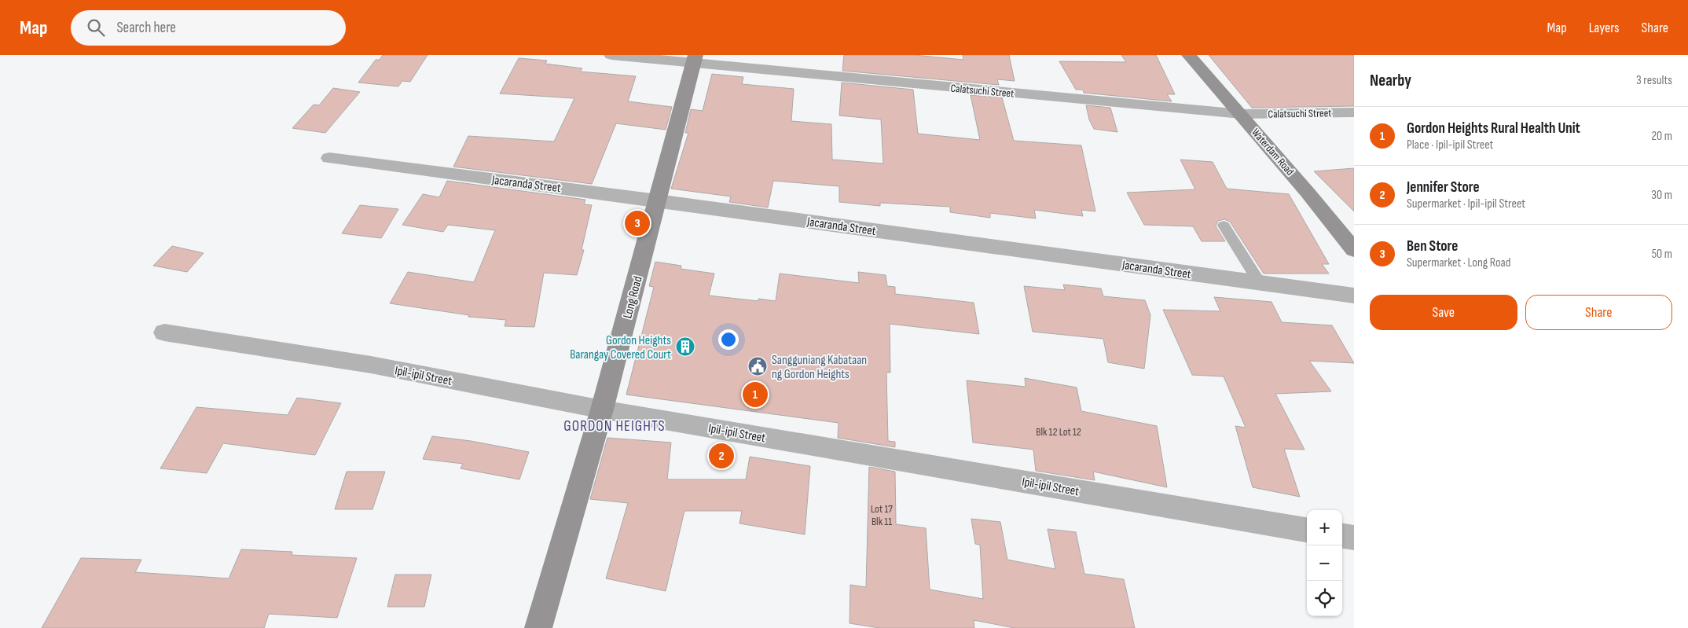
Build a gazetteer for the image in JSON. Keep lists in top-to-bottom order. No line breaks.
{"streets":{"street":["Calatsuchi Street","Waterdam Road","Jacaranda Street","Long Road","Ipil-ipil Street"]},"crossings":[["Calatsuchi Street","Waterdam Road"],["Calatsuchi Street","Long Road"],["Jacaranda Street","Long Road"],["Long Road","Ipil-ipil Street"]],"districts":["GORDON HEIGHTS"],"places":{"building":["Gordon Heights Barangay Covered Court"],"public building":["Sangguniang Kabataan ng Gordon Heights"]},"house_numbers":["Blk 12 Lot 12","Lot 17 Blk 11"],"page":{"header":"Map","search":"Search here","nav":["Map","Layers","Share"],"heading":["Nearby","3 results"],"list":[{"mark":"1","name":"Gordon Heights Rural Health Unit","note":"Place · Ipil-ipil Street","value":"20 m"},{"mark":"2","name":"Jennifer Store","note":"Supermarket · Ipil-ipil Street","value":"30 m"},{"mark":"3","name":"Ben Store","note":"Supermarket · Long Road","value":"50 m"}],"pins":["3","1","2"],"buttons":["Save","Share"],"map_buttons":["+","−"]}}
